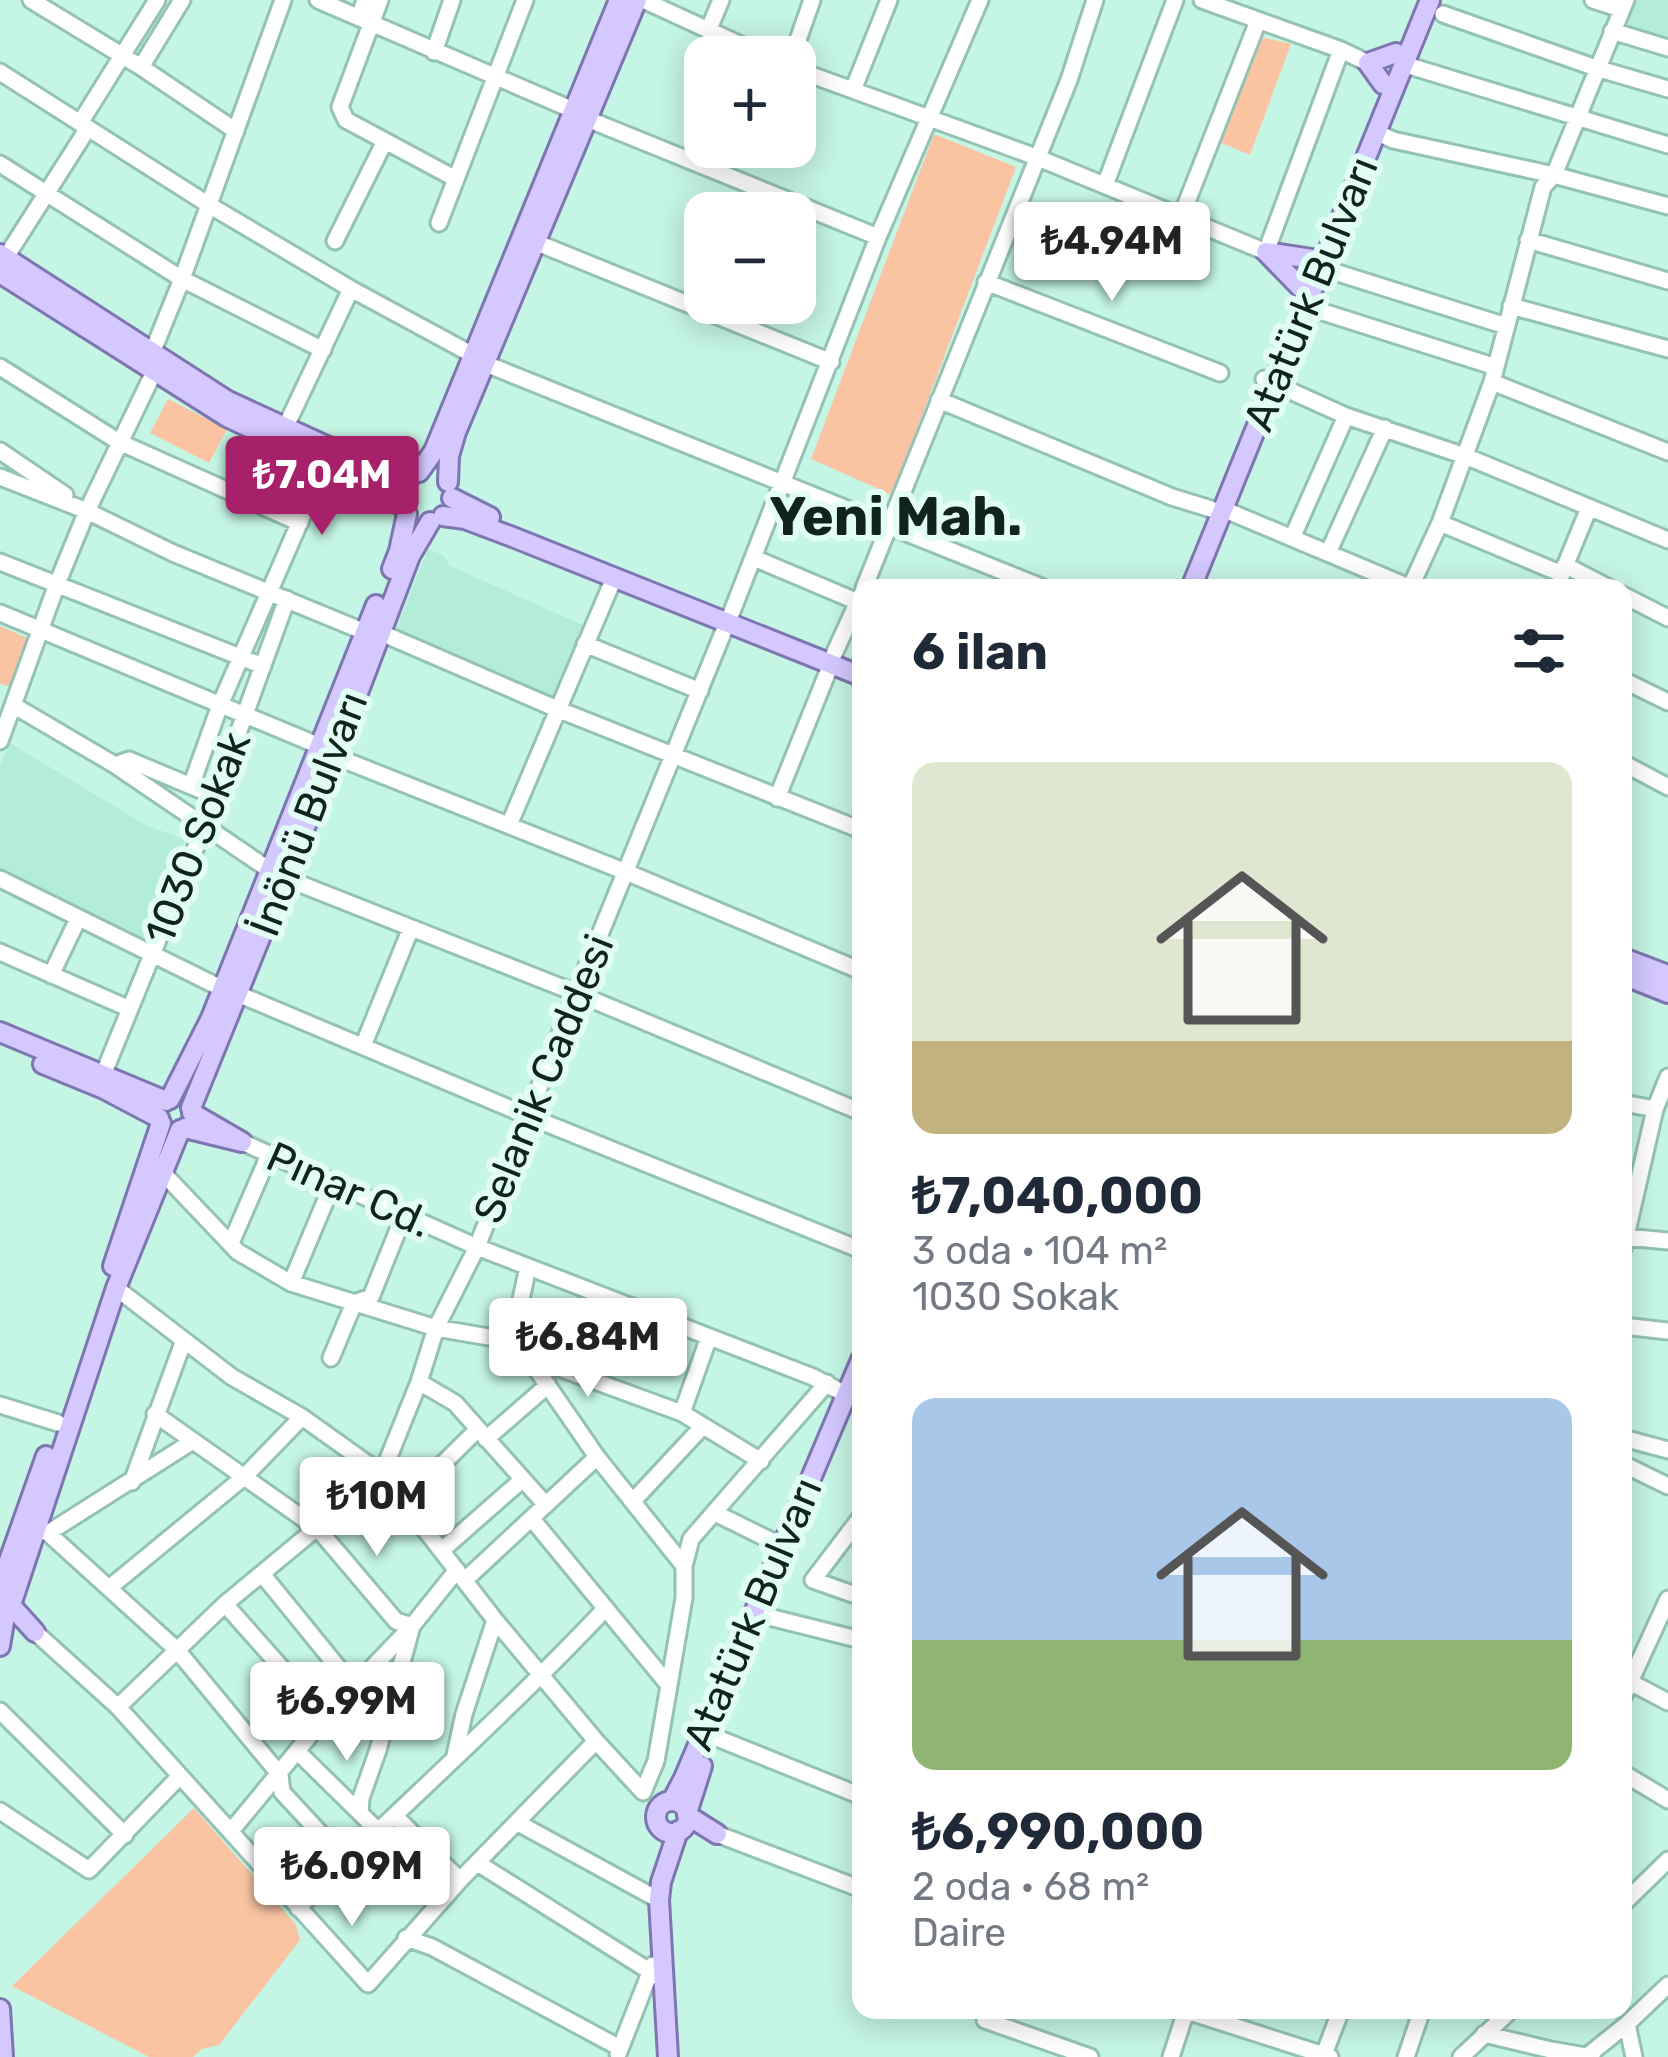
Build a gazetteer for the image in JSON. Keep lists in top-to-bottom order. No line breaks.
{"streets":{"main road":["Atatürk Bulvarı","İnönü Bulvarı"],"street":["1030 Sokak","Selanik Caddesi","Pınar Cd."]},"crossings":[["Selanik Caddesi","Pınar Cd."]],"districts":["Yeni Mah."],"page":{"map_buttons":["+","−"],"price":["₺4.94M","₺7.04M","₺6.84M","₺10M","₺6.99M","₺6.09M"],"heading":"6 ilan","list":[{"name":"₺7,040,000","note":"3 oda · 104 m² · 1030 Sokak"},{"name":"₺6,990,000","note":"2 oda · 68 m² · Daire"}]}}
